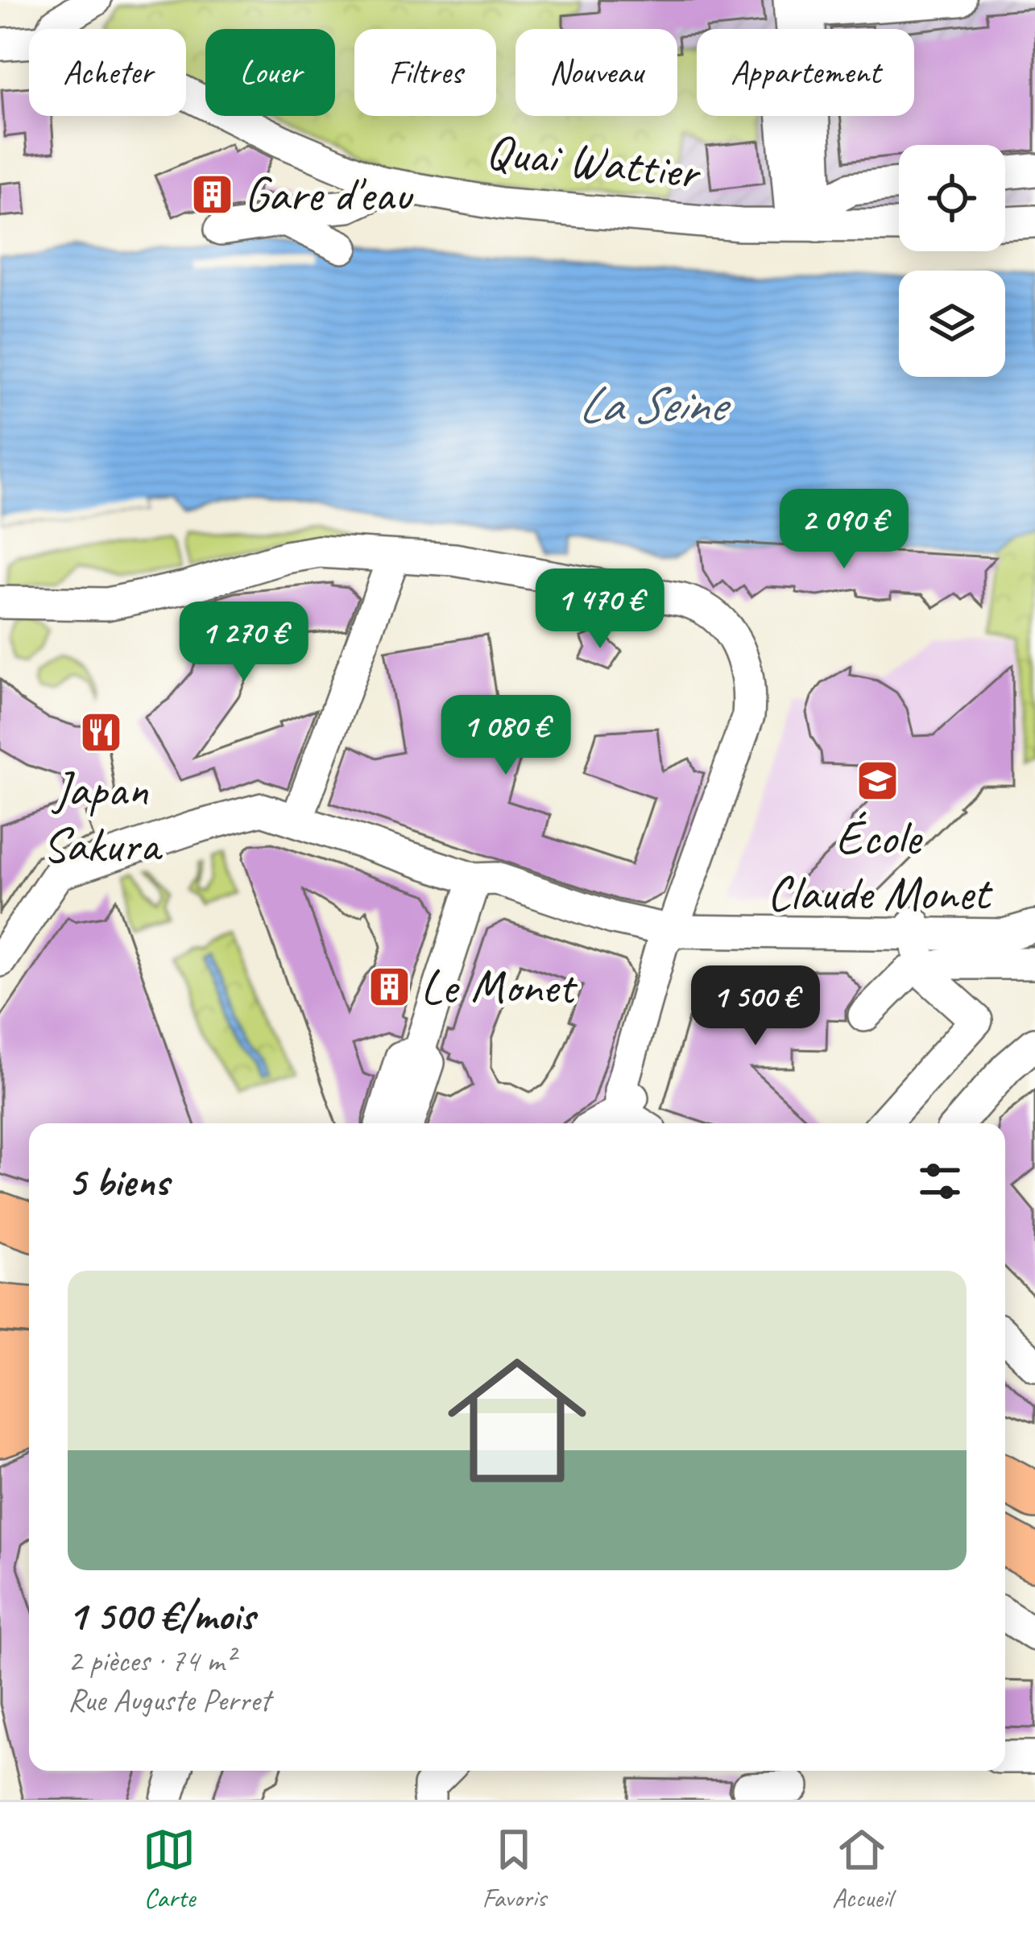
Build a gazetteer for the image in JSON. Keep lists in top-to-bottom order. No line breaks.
{"streets":{"street":["Quai Wattier"]},"water":["La Seine"],"places":{"building":["Gare d'eau","Le Monet"],"restaurant":["Japan Sakura"],"school or university":["École Claude Monet"]},"page":{"chip":["Acheter","Louer","Filtres","Nouveau","Appartement"],"price":["2 090 €","1 470 €","1 270 €","1 080 €","1 500 €"],"heading":"5 biens","list":[{"name":"1 500 €/mois","note":"2 pièces · 74 m² · Rue Auguste Perret"}],"tabs":["Carte","Favoris","Accueil"]}}
